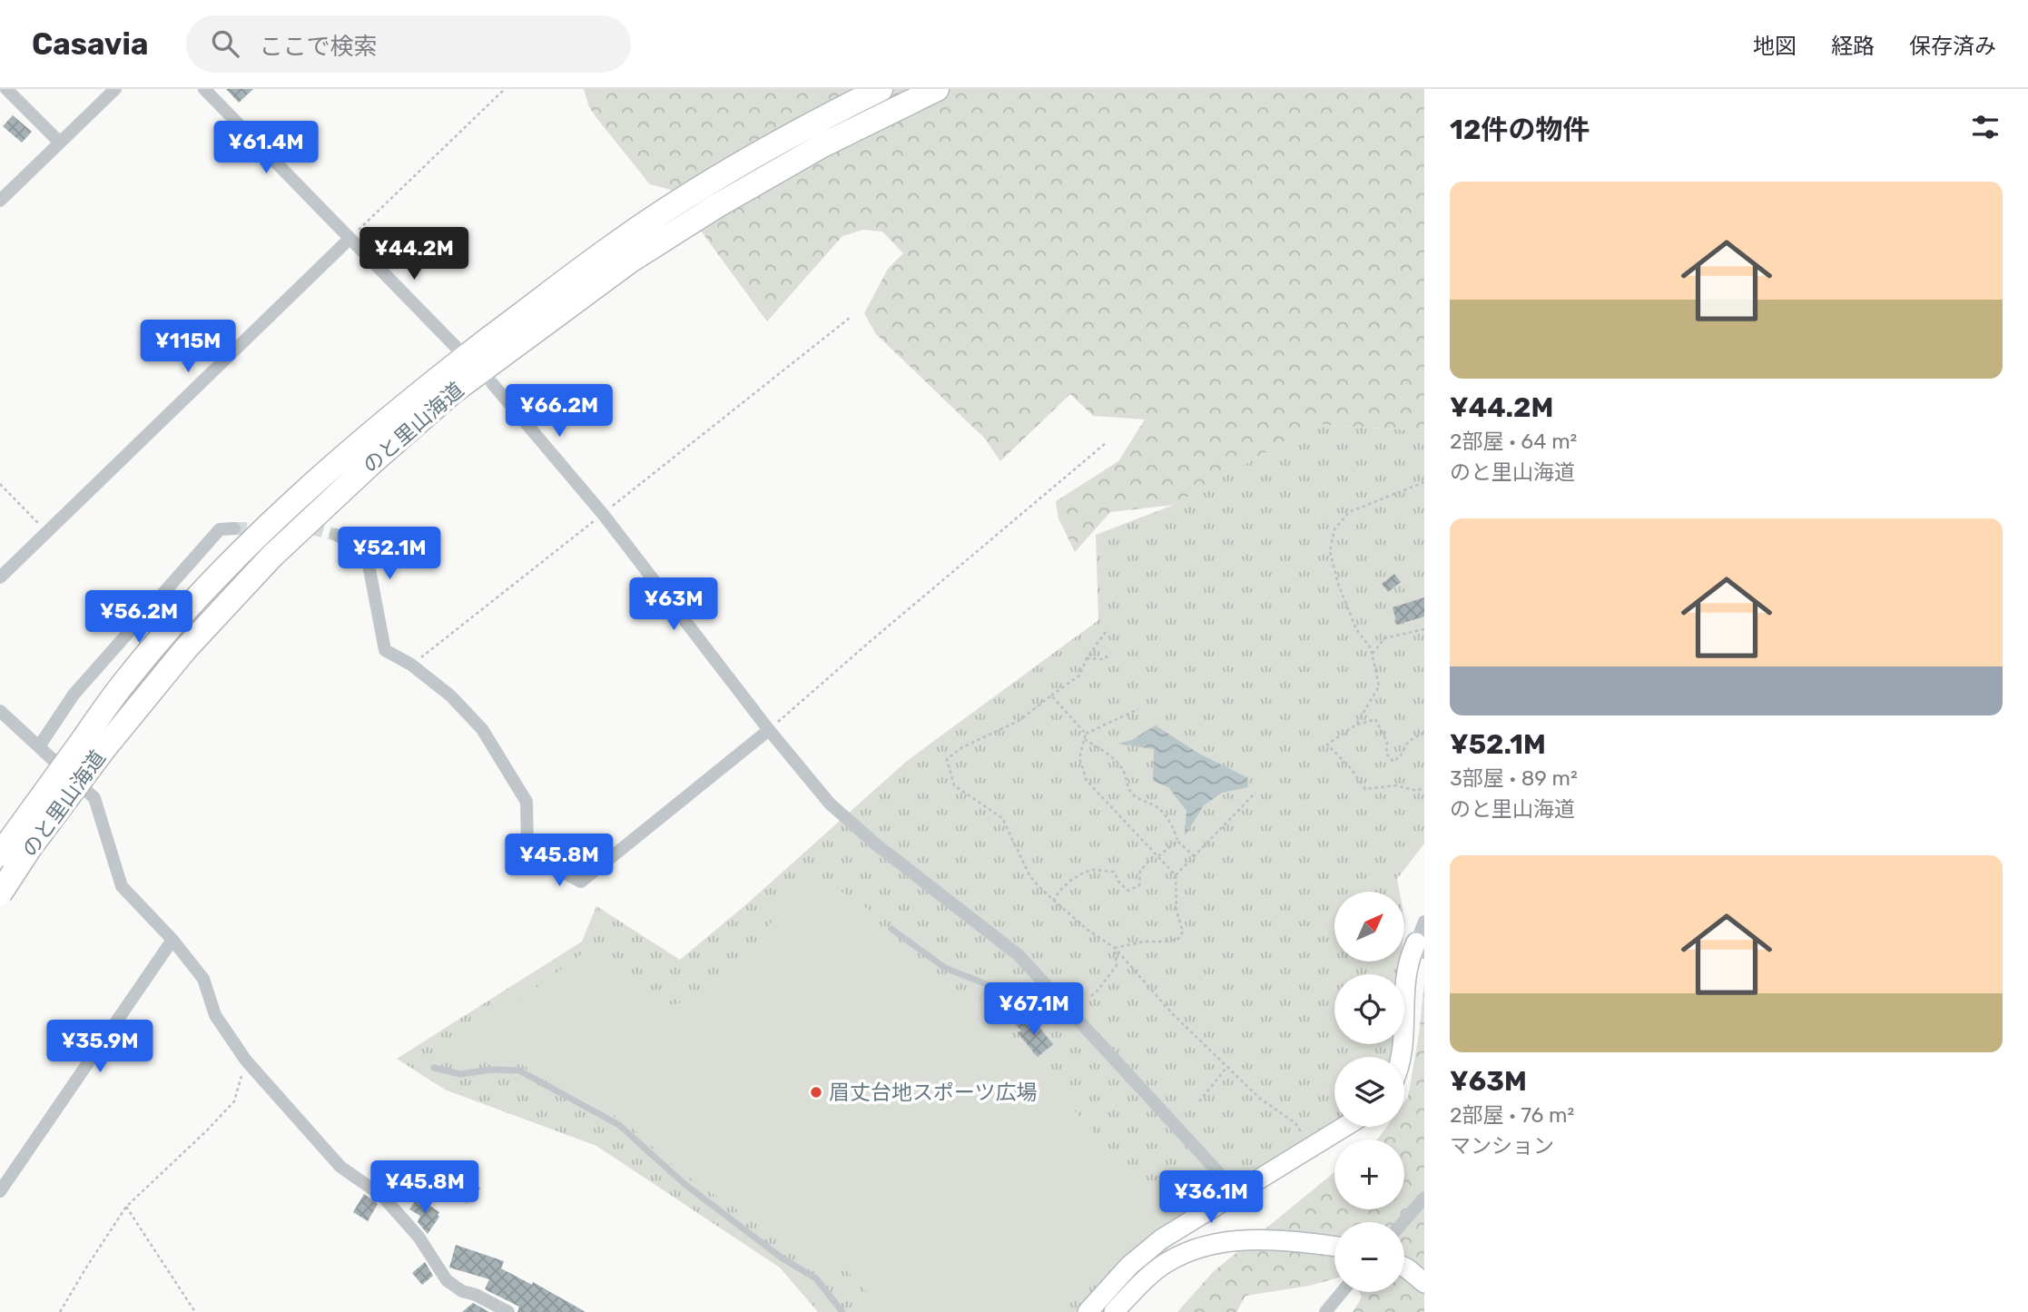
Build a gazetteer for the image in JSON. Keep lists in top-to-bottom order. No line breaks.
{"streets":{"highway":["のと里山海道"]},"places":["眉丈台地スポーツ広場"],"north":"top right","page":{"header":"Casavia","search":"ここで検索","nav":["地図","経路","保存済み"],"heading":"12件の物件","price":["¥61.4M","¥44.2M","¥115M","¥66.2M","¥52.1M","¥63M","¥56.2M","¥45.8M","¥67.1M","¥35.9M","¥45.8M","¥36.1M"],"list":[{"name":"¥44.2M","note":"2部屋 · 64 m² · のと里山海道"},{"name":"¥52.1M","note":"3部屋 · 89 m² · のと里山海道"},{"name":"¥63M","note":"2部屋 · 76 m² · マンション"}],"map_buttons":["+","−"]}}
